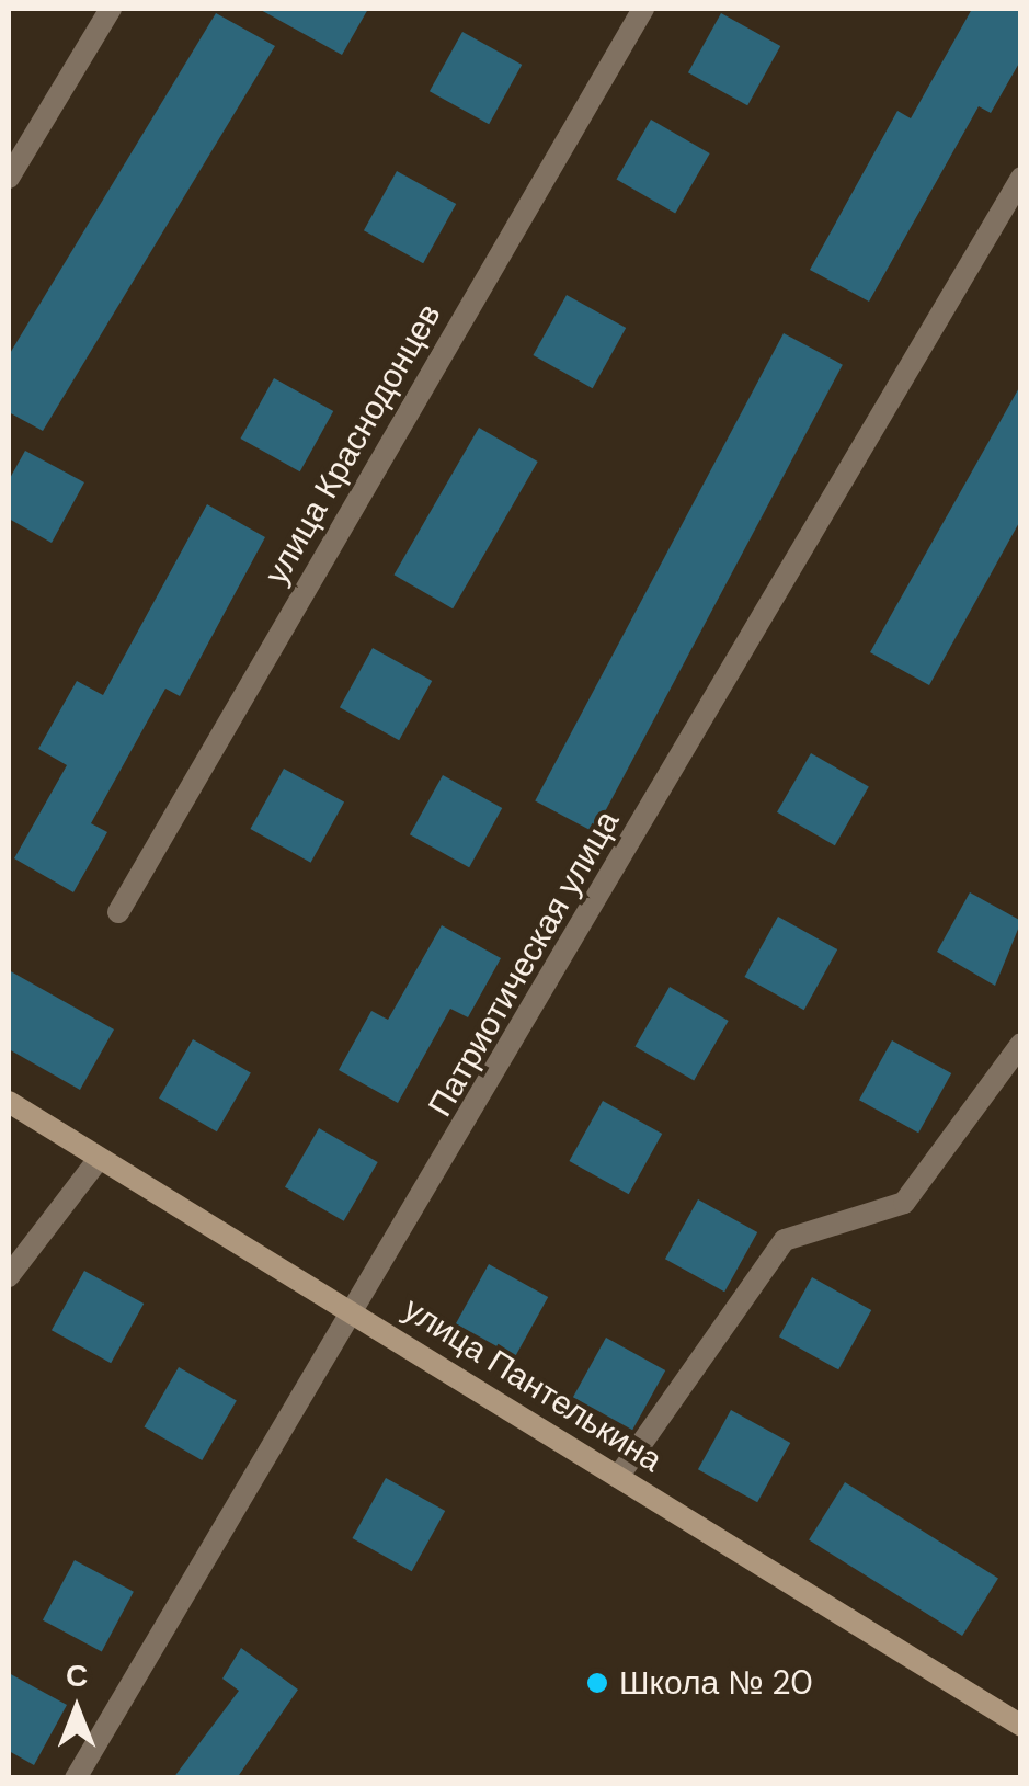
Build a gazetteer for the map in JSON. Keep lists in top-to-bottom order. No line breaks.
{"streets":{"main road":["улица Пантелькина"],"street":["улица Краснодонцев","Патриотическая улица"]},"crossings":[["Патриотическая улица","улица Пантелькина"]],"places":["Школа № 20"],"north":"top"}
